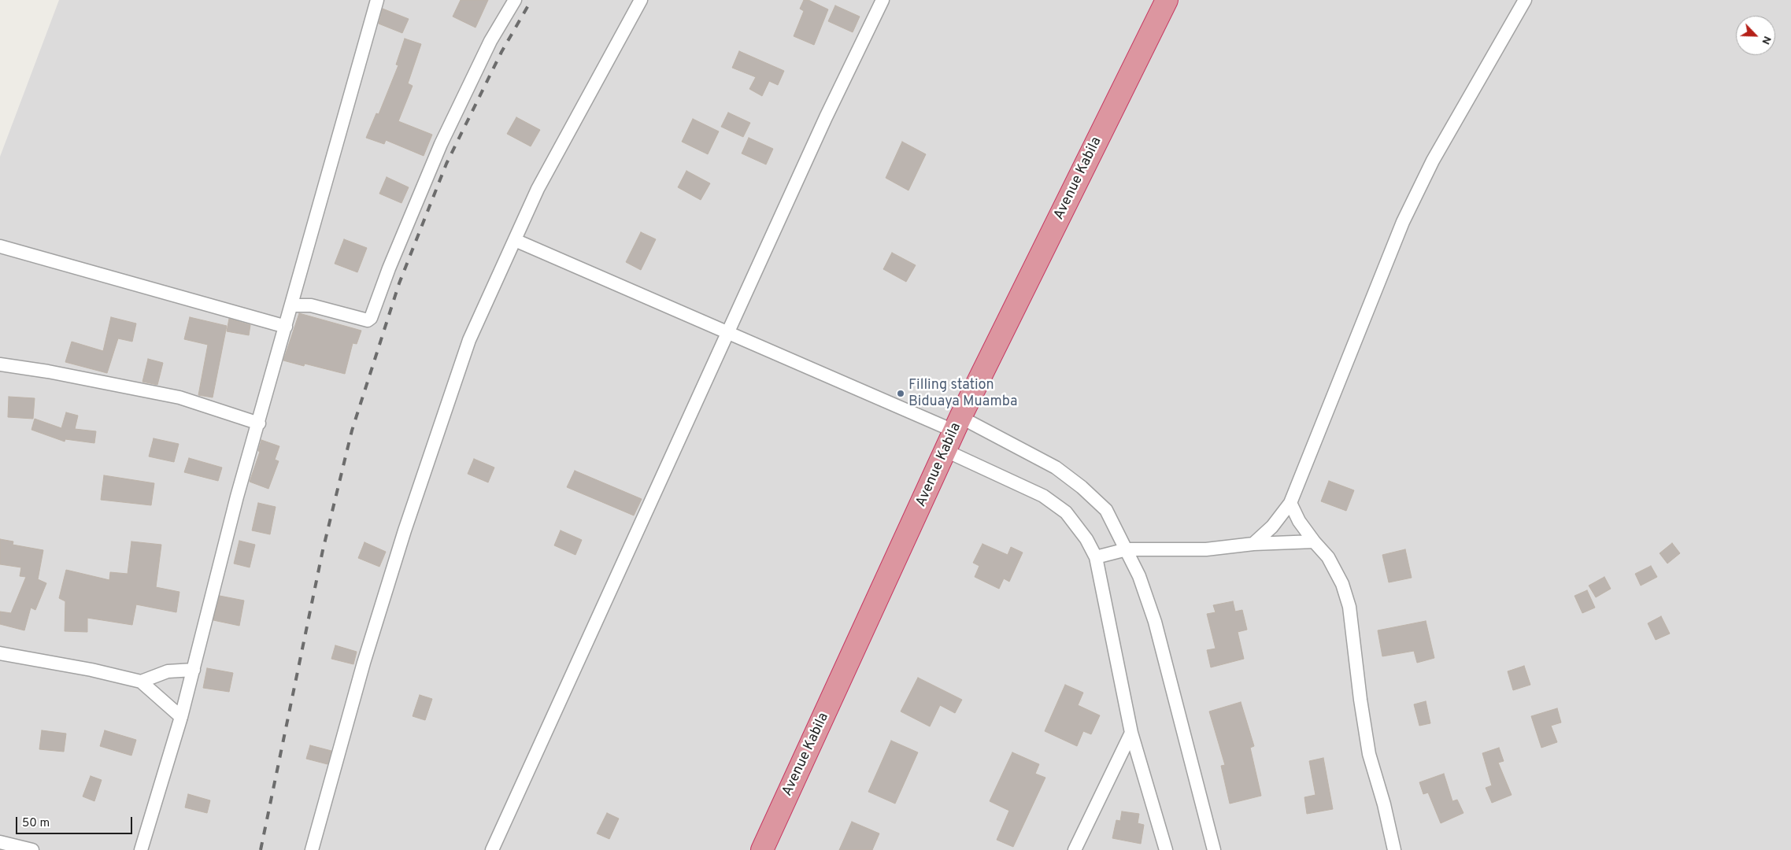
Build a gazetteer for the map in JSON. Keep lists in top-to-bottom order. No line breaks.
{"streets":{"highway":["Avenue Kabila"]},"places":["Filling station Biduaya Muamba"],"scale_bar":"50 m","north":"bottom right"}
